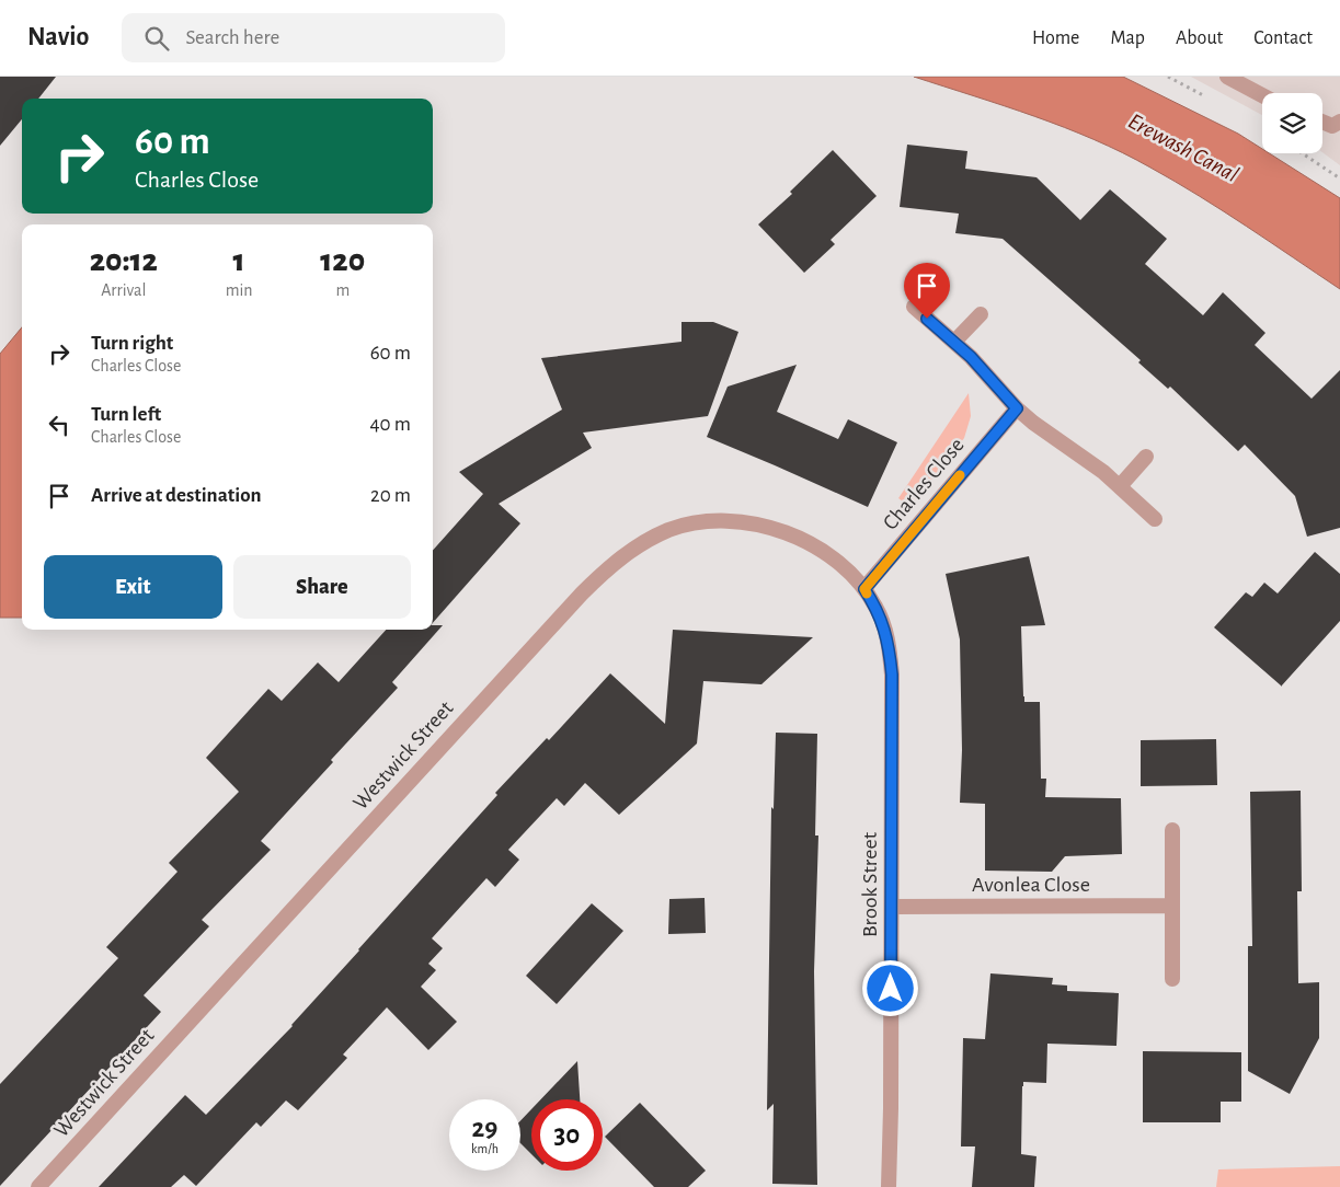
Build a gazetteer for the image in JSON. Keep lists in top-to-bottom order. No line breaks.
{"streets":{"street":["Charles Close","Westwick Street","Brook Street","Avonlea Close"]},"crossings":[["Charles Close","Westwick Street"],["Charles Close","Brook Street"],["Westwick Street","Brook Street"],["Brook Street","Avonlea Close"]],"water":["Erewash Canal"],"page":{"header":"Navio","search":"Search here","nav":["Home","Map","About","Contact"],"turn":["60 m","Charles Close"],"eta":["20:12","Arrival","1","min","120","m"],"list":[{"name":"Turn right","note":"Charles Close","value":"60 m"},{"name":"Turn left","note":"Charles Close","value":"40 m"},{"name":"Arrive at destination","value":"20 m"}],"buttons":["Exit","Share"],"speed":"29 km/h","limit":"30"}}
